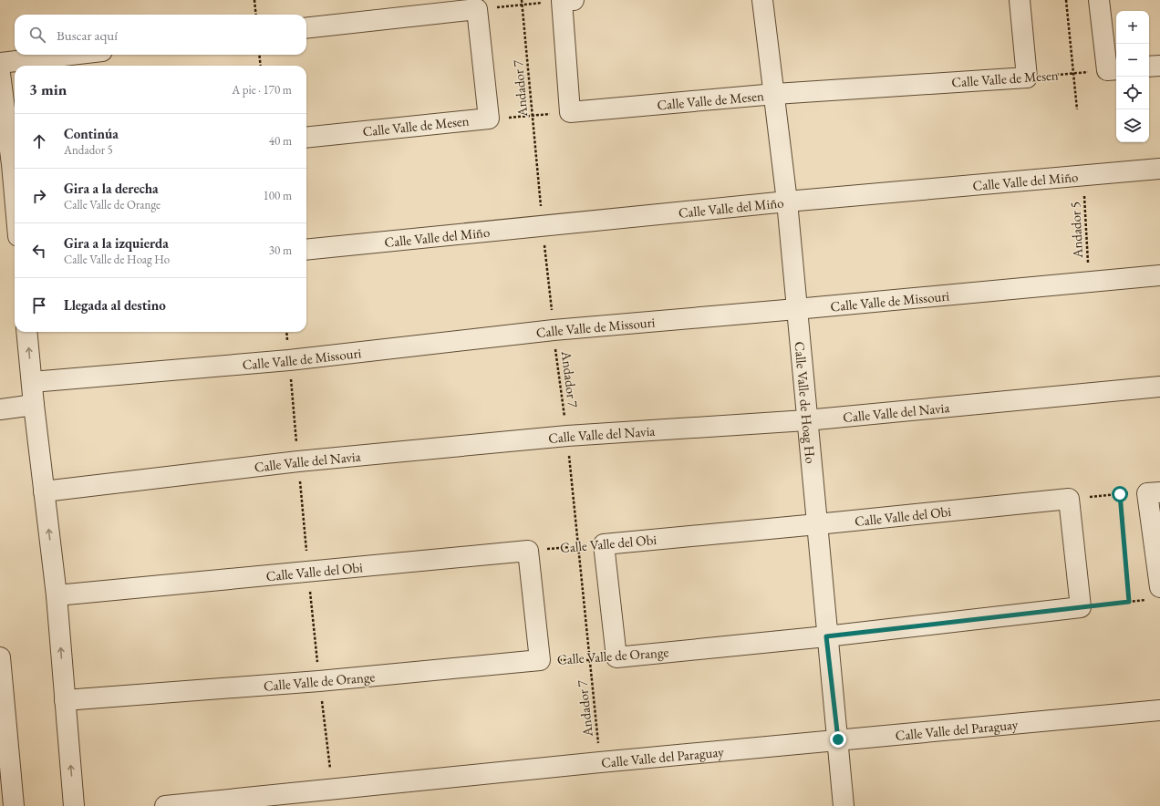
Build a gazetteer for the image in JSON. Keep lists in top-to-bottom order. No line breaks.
{"streets":{"street":["Calle Valle de Mesen","Calle Valle del Miño","Calle Valle de Missouri","Calle Valle de Hoag Ho","Calle Valle del Navia","Calle Valle del Obi","Calle Valle de Orange","Calle Valle del Paraguay"],"path":["Andador 7","Andador 5"]},"crossings":[["Calle Valle de Mesen","Andador 7"],["Calle Valle de Mesen","Calle Valle de Hoag Ho"],["Andador 7","Calle Valle del Miño"],["Andador 7","Calle Valle de Missouri"],["Andador 7","Calle Valle del Navia"],["Andador 7","Calle Valle del Obi"],["Andador 7","Calle Valle de Orange"],["Andador 7","Calle Valle del Paraguay"],["Calle Valle del Miño","Andador 5"],["Calle Valle del Miño","Calle Valle de Hoag Ho"],["Andador 5","Calle Valle de Missouri"],["Calle Valle de Missouri","Calle Valle de Hoag Ho"],["Calle Valle de Hoag Ho","Calle Valle del Navia"],["Calle Valle de Hoag Ho","Calle Valle del Obi"],["Calle Valle de Hoag Ho","Calle Valle de Orange"],["Calle Valle de Hoag Ho","Calle Valle del Paraguay"]],"page":{"map_buttons":["+","−"],"search":"Buscar aquí","heading":["3 min","A pie · 170 m"],"list":[["Continúa","Andador 5","40 m"],["Gira a la derecha","Calle Valle de Orange","100 m"],["Gira a la izquierda","Calle Valle de Hoag Ho","30 m"],"Llegada al destino"]}}
